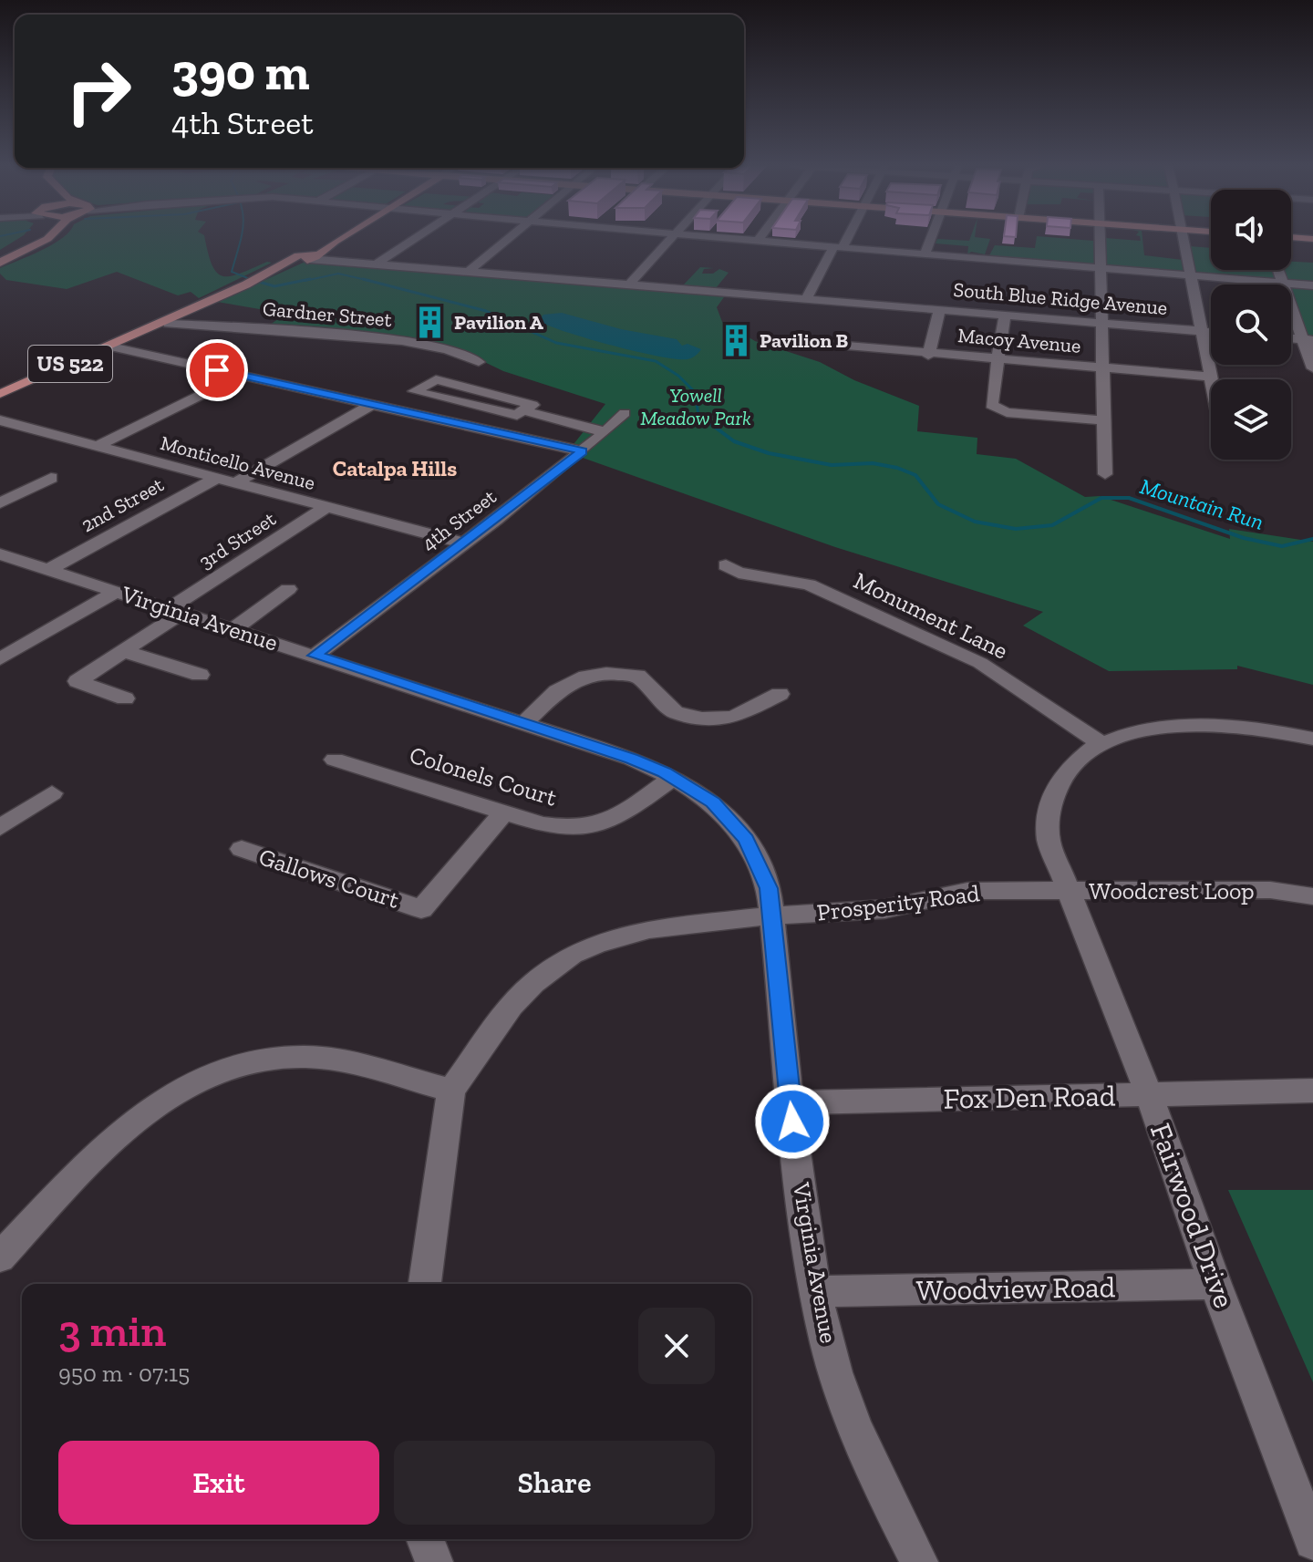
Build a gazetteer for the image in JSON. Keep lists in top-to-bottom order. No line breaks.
{"streets":{"main road":["US 522"],"street":["South Blue Ridge Avenue","Gardner Street","Macoy Avenue","Monticello Avenue","2nd Street","4th Street","3rd Street","Monument Lane","Virginia Avenue","Colonels Court","Gallows Court","Woodcrest Loop","Prosperity Road","Fox Den Road","Fairwood Drive","Woodview Road"]},"crossings":[["South Blue Ridge Avenue","US 522"],["Gardner Street","US 522"],["Monticello Avenue","2nd Street"],["Monticello Avenue","4th Street"],["Monticello Avenue","3rd Street"],["2nd Street","Virginia Avenue"],["4th Street","Virginia Avenue"],["3rd Street","Virginia Avenue"],["Monument Lane","Woodcrest Loop"],["Virginia Avenue","Colonels Court"],["Virginia Avenue","Prosperity Road"],["Virginia Avenue","Fox Den Road"],["Virginia Avenue","Woodview Road"],["Colonels Court","Gallows Court"],["Woodcrest Loop","Prosperity Road"],["Woodcrest Loop","Fairwood Drive"],["Prosperity Road","Fairwood Drive"],["Fox Den Road","Fairwood Drive"],["Fairwood Drive","Woodview Road"]],"districts":["Catalpa Hills"],"water":["Mountain Run"],"parks":["Yowell Meadow Park"],"places":{"building":["Pavilion A","Pavilion B"]},"page":{"turn":["390 m","4th Street"],"heading":["3 min","950 m · 07:15"],"buttons":["Exit","Share"]}}
